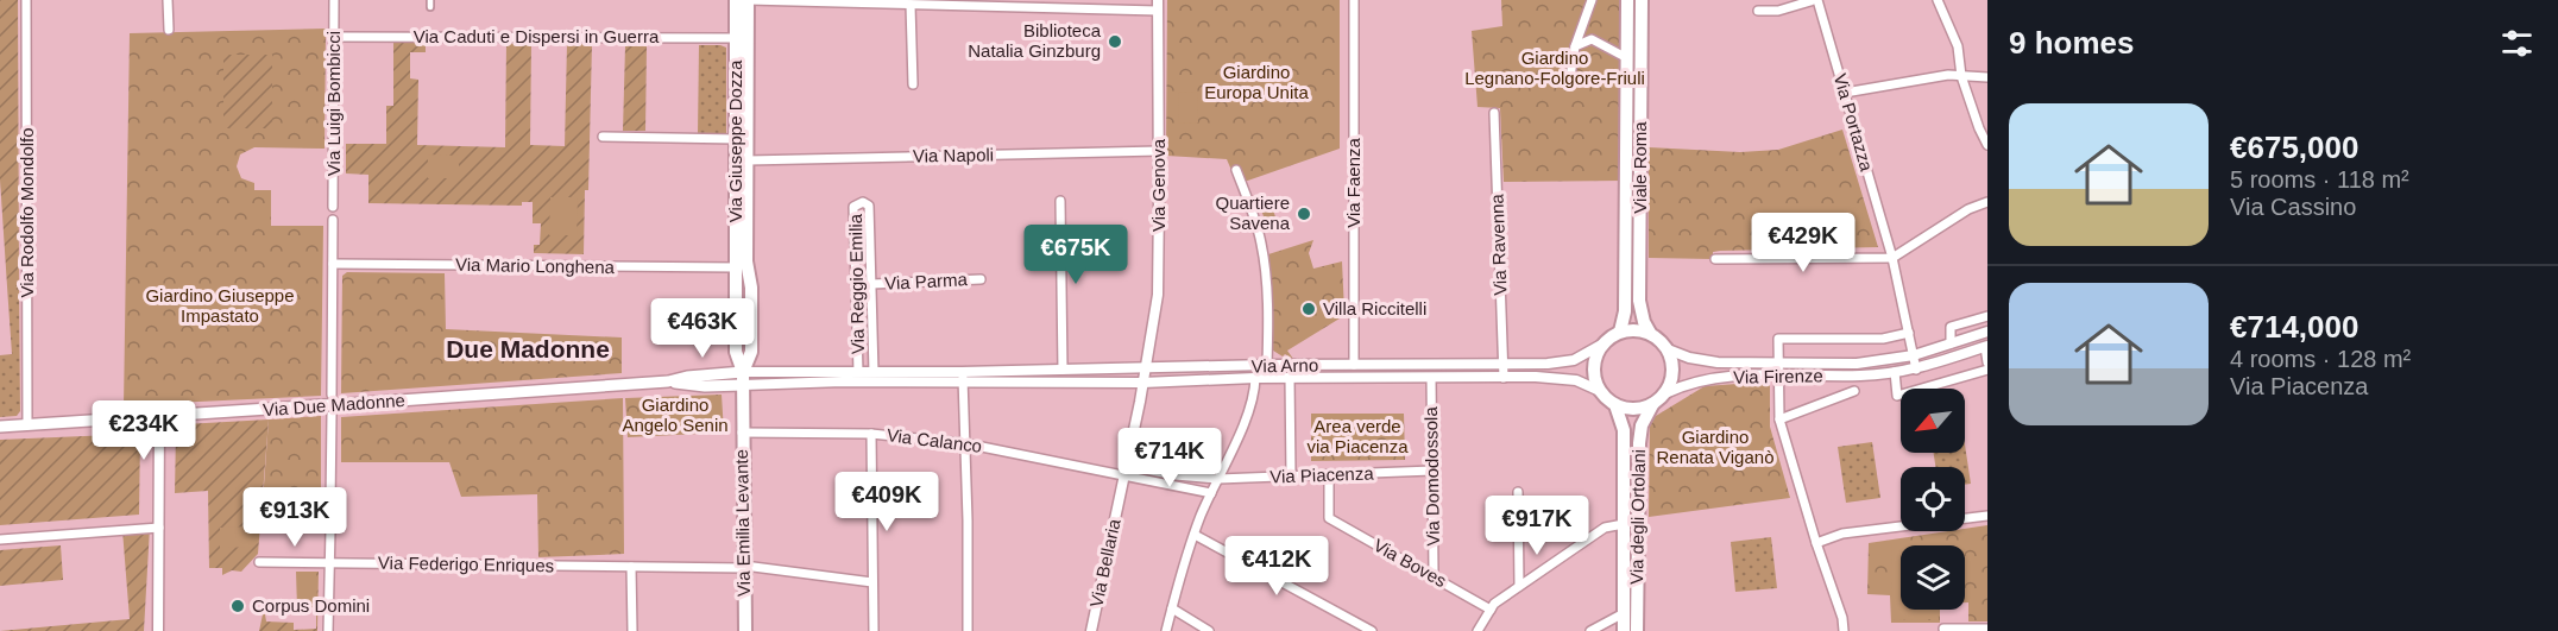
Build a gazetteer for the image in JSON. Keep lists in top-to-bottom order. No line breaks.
{"streets":{"main road":["Via Giuseppe Dozza","Viale Roma","Via Due Madonne","Via degli Ortolani","Via Emilia Levante"],"street":["Via Caduti e Dispersi in Guerra","Via Luigi Bombicci","Via Portazza","Via Napoli","Via Faenza","Via Genova","Via Rodolfo Mondolfo","Via Ravenna","Via Mario Longhena","Via Parma","Via Reggio Emilia","Via Arno","Via Firenze","Via Calanco","Via Piacenza","Via Domodossola","Via Bellaria","Via Boves","Via Federigo Enriques"]},"crossings":[["Via Caduti e Dispersi in Guerra","Via Luigi Bombicci"],["Via Caduti e Dispersi in Guerra","Via Giuseppe Dozza"],["Via Portazza","Via Firenze"],["Via Giuseppe Dozza","Via Napoli"],["Via Giuseppe Dozza","Via Mario Longhena"],["Via Giuseppe Dozza","Via Arno"],["Via Giuseppe Dozza","Via Due Madonne"],["Via Giuseppe Dozza","Via Emilia Levante"],["Via Napoli","Via Genova"],["Viale Roma","Via Arno"],["Viale Roma","Via Firenze"],["Viale Roma","Via degli Ortolani"],["Via Faenza","Via Arno"],["Via Genova","Via Arno"],["Via Genova","Via Bellaria"],["Via Rodolfo Mondolfo","Via Due Madonne"],["Via Ravenna","Via Arno"],["Via Parma","Via Reggio Emilia"],["Via Reggio Emilia","Via Arno"],["Via Arno","Via Firenze"],["Via Arno","Via Due Madonne"],["Via Arno","Via Domodossola"],["Via Arno","Via degli Ortolani"],["Via Arno","Via Emilia Levante"],["Via Arno","Via Bellaria"],["Via Firenze","Via degli Ortolani"],["Via Due Madonne","Via Emilia Levante"],["Via Calanco","Via Piacenza"],["Via Calanco","Via Emilia Levante"],["Via Calanco","Via Bellaria"],["Via Piacenza","Via Domodossola"],["Via Piacenza","Via Bellaria"],["Via Piacenza","Via Boves"],["Via Domodossola","Via Boves"],["Via Emilia Levante","Via Federigo Enriques"]],"districts":["Due Madonne"],"parks":["Giardino Legnano-Folgore-Friuli","Giardino Europa Unita","Giardino Giuseppe Impastato","Giardino Angelo Senin","Area verde via Piacenza","Giardino Renata Viganò"],"places":["Biblioteca Natalia Ginzburg","Quartiere Savena","Villa Riccitelli","Corpus Domini"],"north":"bottom left","page":{"heading":"9 homes","list":[{"name":"€675,000","note":"5 rooms · 118 m² · Via Cassino"},{"name":"€714,000","note":"4 rooms · 128 m² · Via Piacenza"}],"price":["€429K","€675K","€463K","€234K","€714K","€409K","€913K","€917K","€412K"]}}
